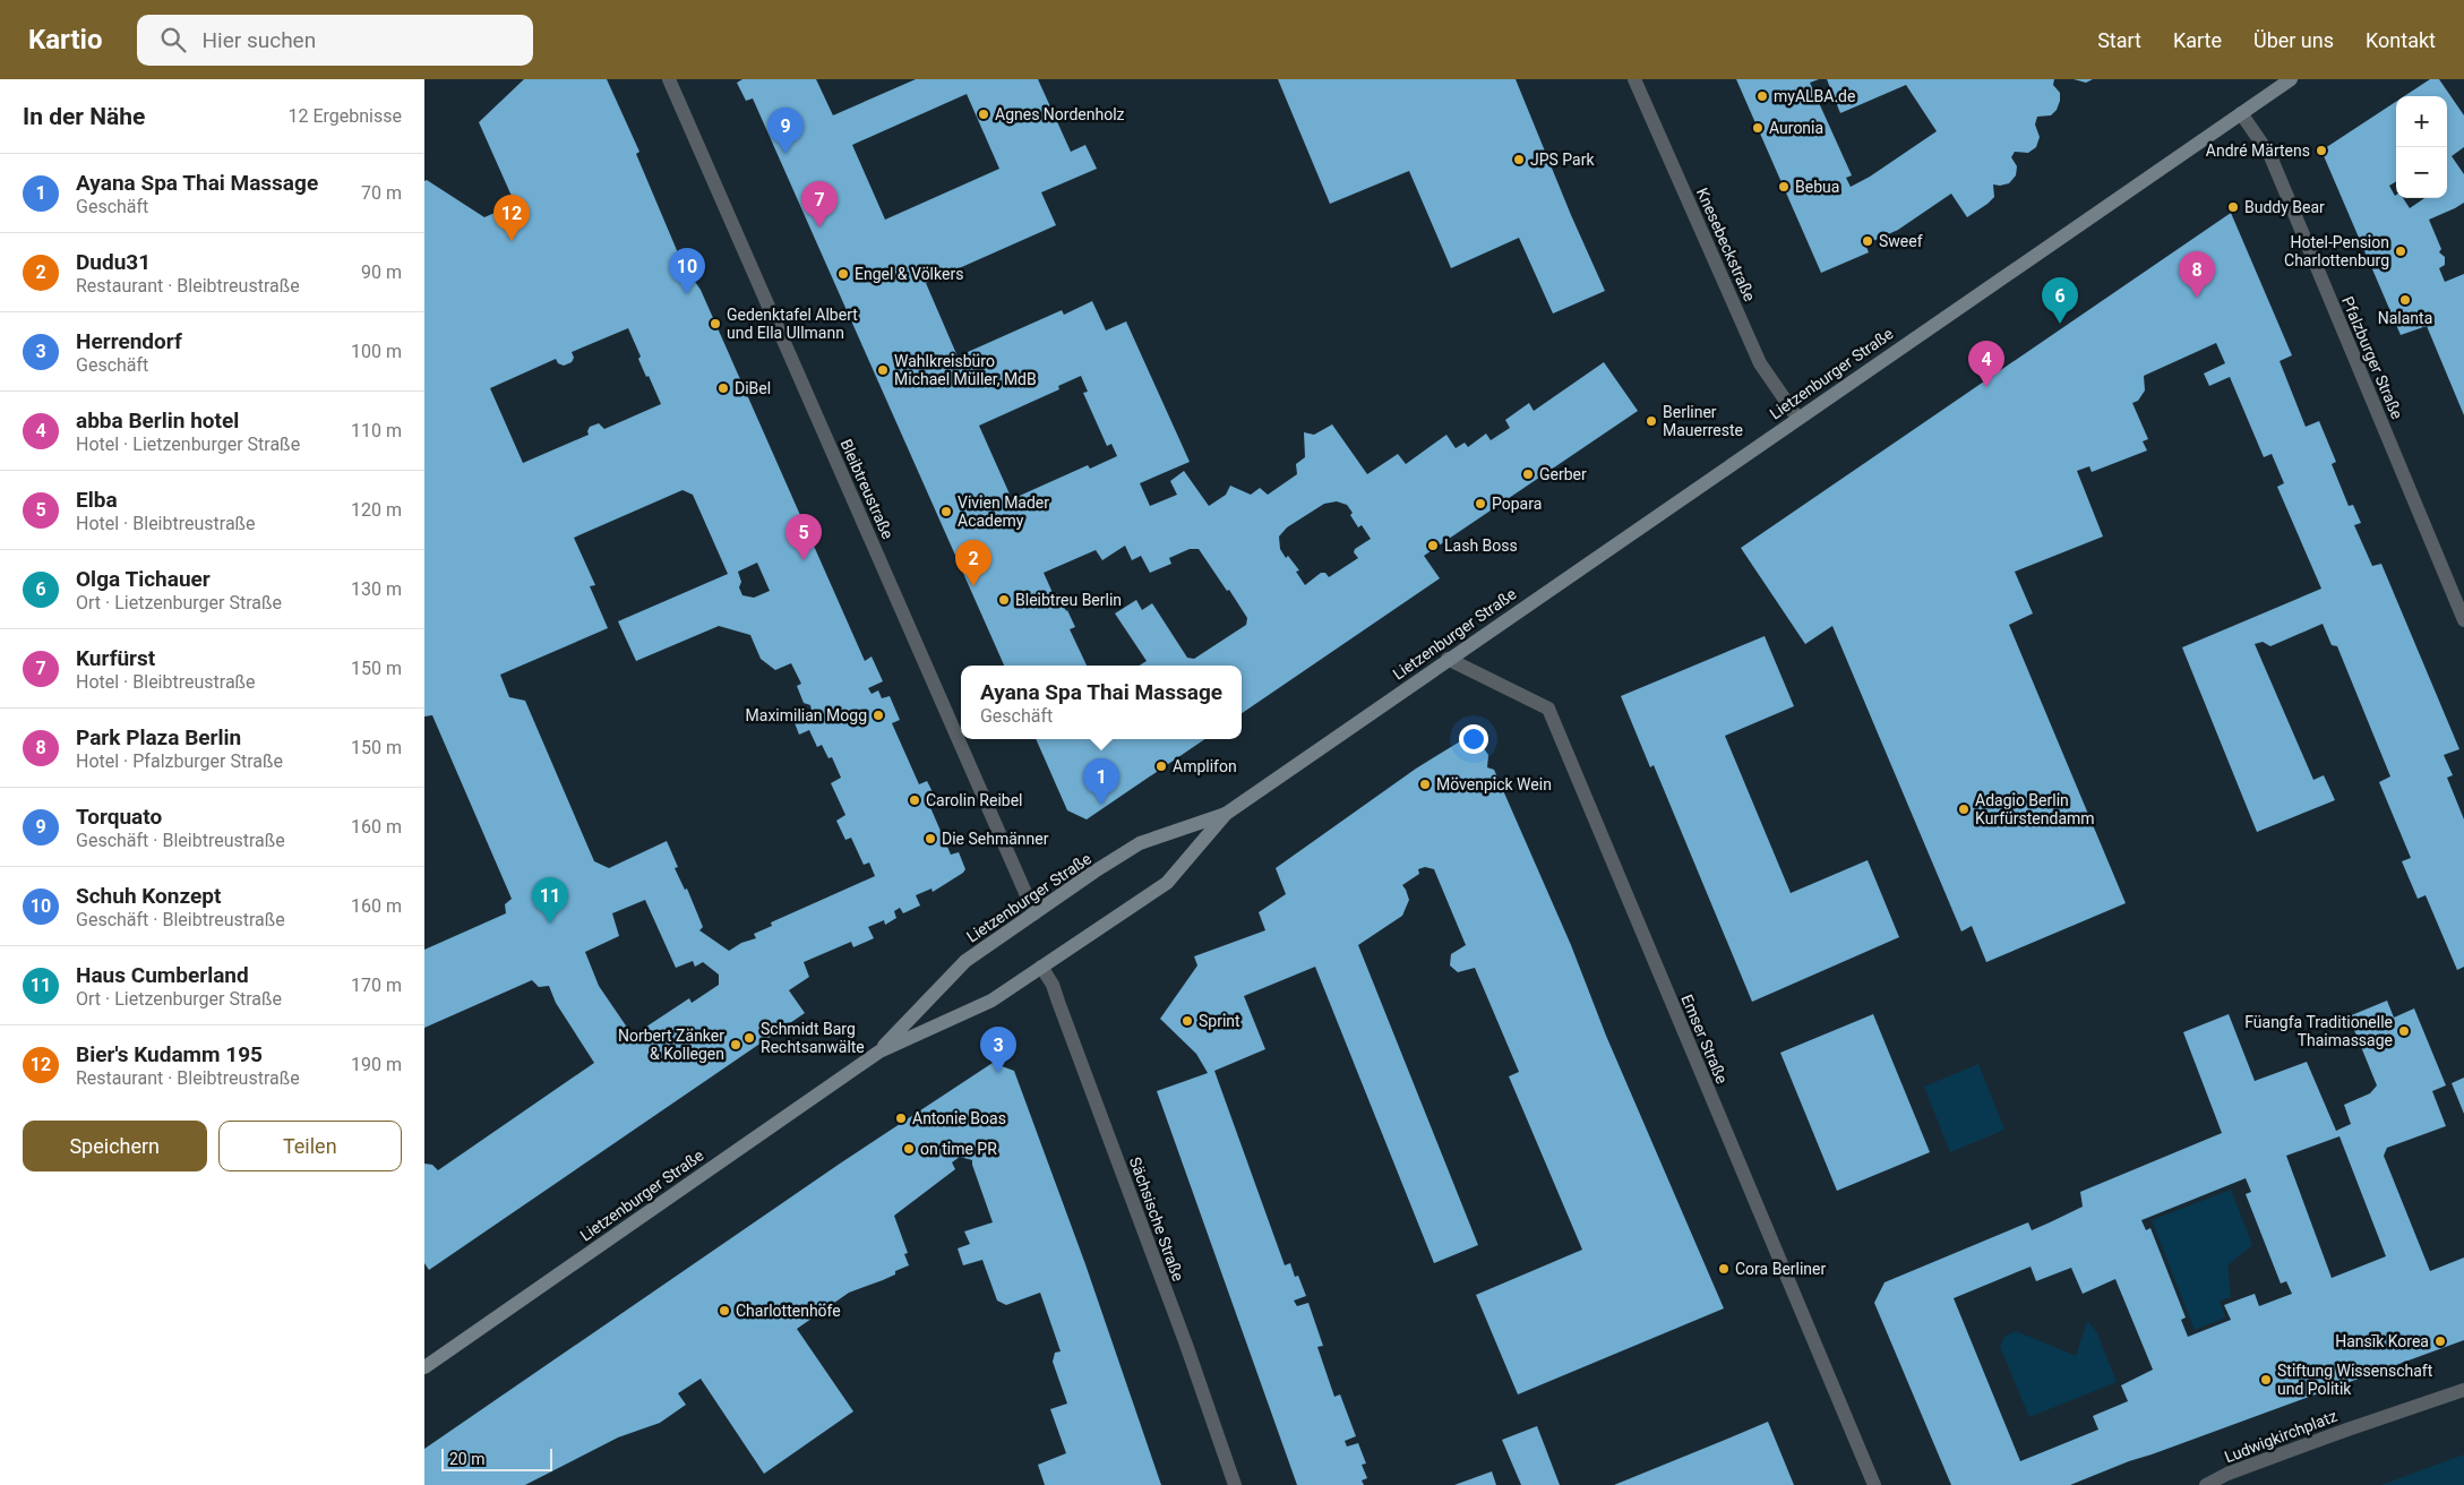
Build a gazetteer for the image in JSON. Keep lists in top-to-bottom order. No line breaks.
{"streets":{"main road":["Lietzenburger Straße"],"street":["Knesebeckstraße","Pfalzburger Straße","Bleibtreustraße","Emser Straße","Sächsische Straße","Ludwigkirchplatz"]},"crossings":[["Knesebeckstraße","Lietzenburger Straße"],["Pfalzburger Straße","Lietzenburger Straße"],["Lietzenburger Straße","Bleibtreustraße"],["Lietzenburger Straße","Emser Straße"],["Lietzenburger Straße","Sächsische Straße"]],"places":["myALBA.de","Agnes Nordenholz","Auronia","André Märtens","JPS Park","Bebua","Buddy Bear","Sweef","Hotel-Pension Charlottenburg","Engel & Völkers","Nalanta","Gedenktafel Albert und Ella Ullmann","Wahlkreisbüro Michael Müller, MdB","DiBel","Berliner Mauerreste","Gerber","Popara","Vivien Mader Academy","Lash Boss","Bleibtreu Berlin","Maximilian Mogg","Amplifon","Mövenpick Wein","Carolin Reibel","Adagio Berlin Kurfürstendamm","Die Sehmänner","Sprint","Füangfa Traditionelle Thaimassage","Schmidt Barg Rechtsanwälte","Norbert Zänker & Kollegen","Antonie Boas","on time PR","Cora Berliner","Charlottenhöfe","Hansīk Korea","Stiftung Wissenschaft und Politik"],"scale_bar":"20 m","page":{"header":"Kartio","search":"Hier suchen","nav":["Start","Karte","Über uns","Kontakt"],"heading":["In der Nähe","12 Ergebnisse"],"map_buttons":["+","−"],"pins":["9","7","12","10","8","6","4","5","2","1","11","3"],"list":[{"mark":"1","name":"Ayana Spa Thai Massage","note":"Geschäft","value":"70 m"},{"mark":"2","name":"Dudu31","note":"Restaurant · Bleibtreustraße","value":"90 m"},{"mark":"3","name":"Herrendorf","note":"Geschäft","value":"100 m"},{"mark":"4","name":"abba Berlin hotel","note":"Hotel · Lietzenburger Straße","value":"110 m"},{"mark":"5","name":"Elba","note":"Hotel · Bleibtreustraße","value":"120 m"},{"mark":"6","name":"Olga Tichauer","note":"Ort · Lietzenburger Straße","value":"130 m"},{"mark":"7","name":"Kurfürst","note":"Hotel · Bleibtreustraße","value":"150 m"},{"mark":"8","name":"Park Plaza Berlin","note":"Hotel · Pfalzburger Straße","value":"150 m"},{"mark":"9","name":"Torquato","note":"Geschäft · Bleibtreustraße","value":"160 m"},{"mark":"10","name":"Schuh Konzept","note":"Geschäft · Bleibtreustraße","value":"160 m"},{"mark":"11","name":"Haus Cumberland","note":"Ort · Lietzenburger Straße","value":"170 m"},{"mark":"12","name":"Bier's Kudamm 195","note":"Restaurant · Bleibtreustraße","value":"190 m"}],"popup":["Ayana Spa Thai Massage","Geschäft"],"buttons":["Speichern","Teilen"],"scale":"20 m"}}
